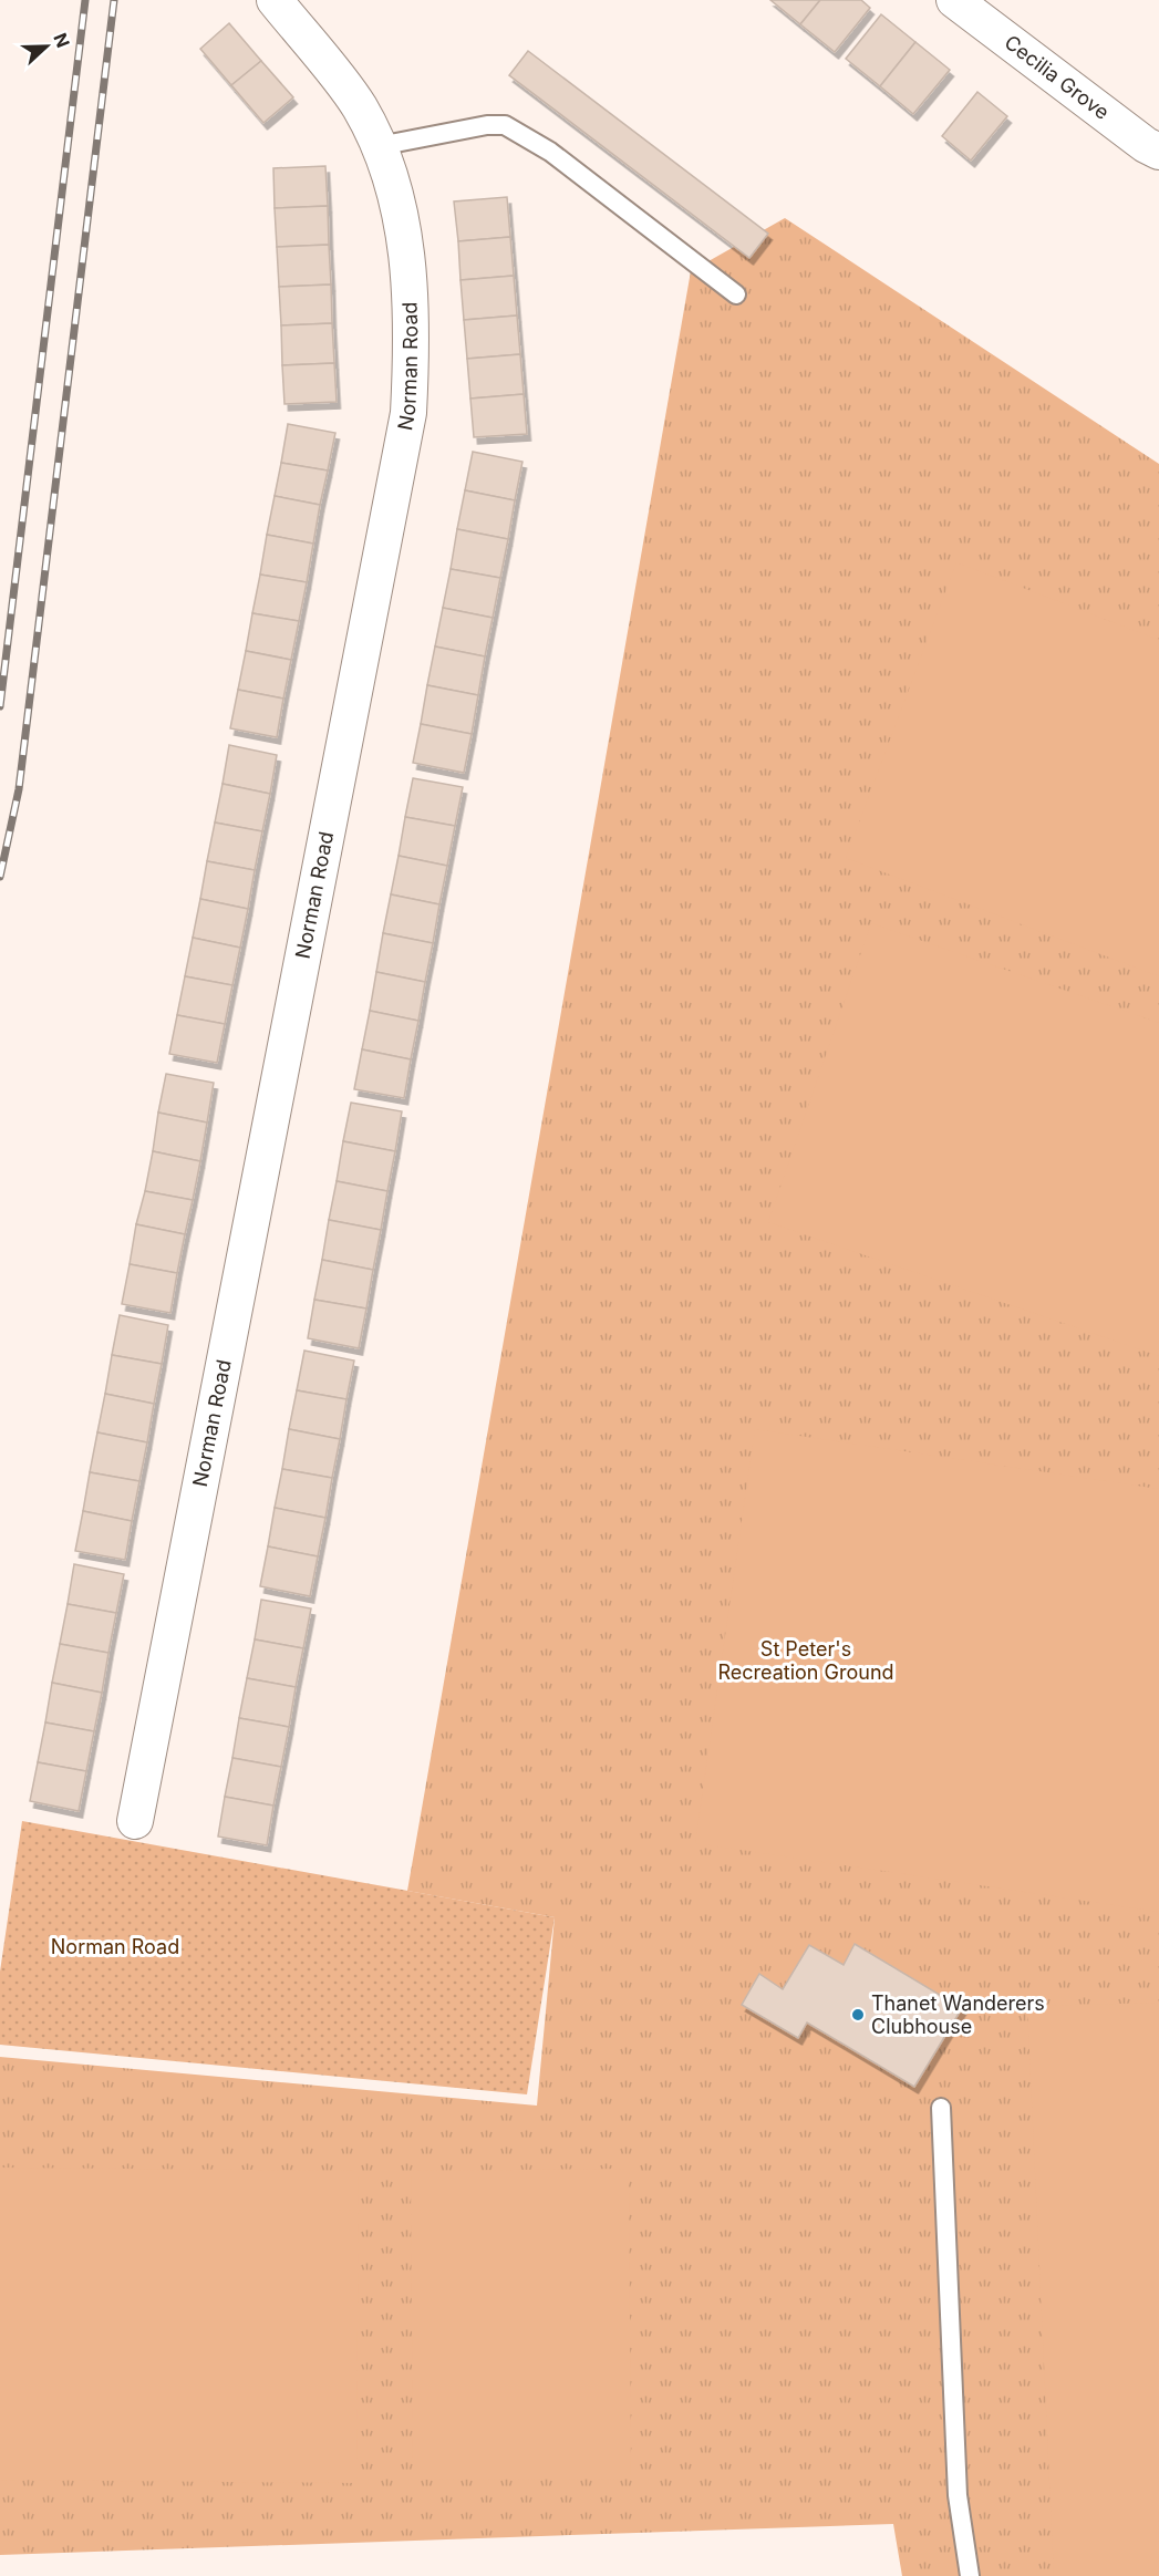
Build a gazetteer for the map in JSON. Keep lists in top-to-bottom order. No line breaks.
{"streets":{"street":["Cecilia Grove","Norman Road"]},"parks":["St Peter's Recreation Ground","Norman Road"],"places":["Thanet Wanderers Clubhouse"],"north":"right"}
